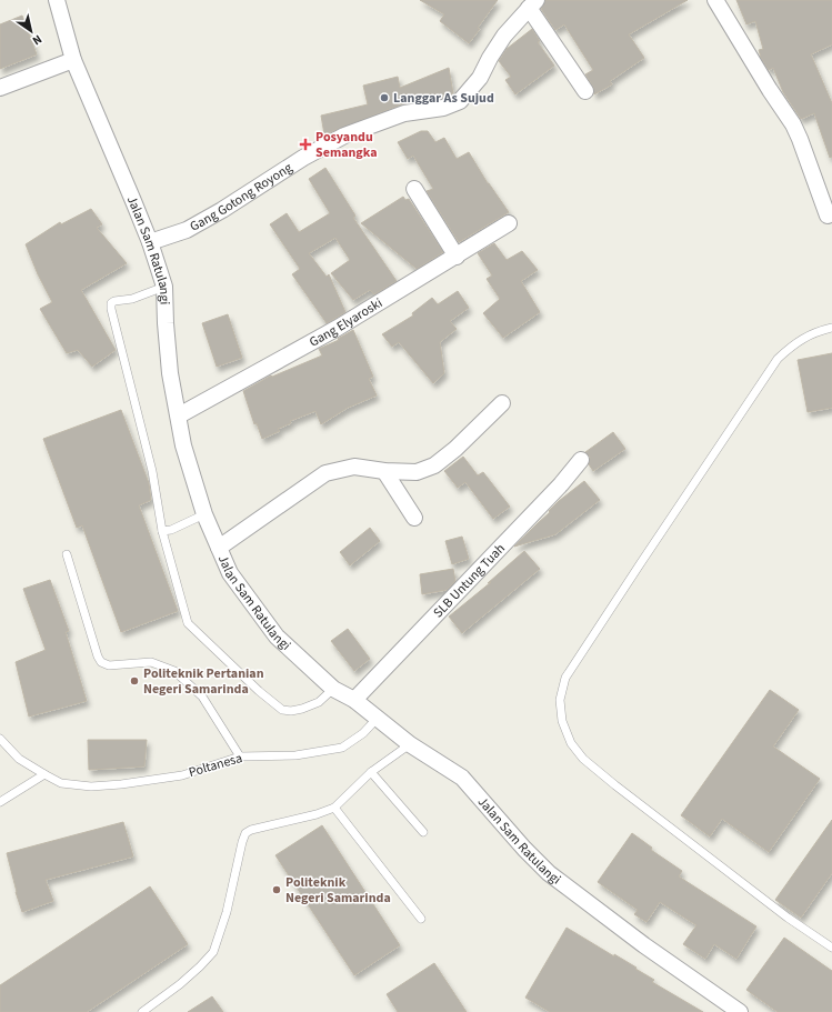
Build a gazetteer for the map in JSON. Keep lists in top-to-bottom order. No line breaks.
{"streets":{"street":["Gang Gotong Royong","Jalan Sam Ratulangi","Gang Elyaroski","SLB Untung Tuah"],"lane":["Poltanesa"]},"crossings":[["Gang Gotong Royong","Jalan Sam Ratulangi"],["Jalan Sam Ratulangi","Gang Elyaroski"],["Jalan Sam Ratulangi","SLB Untung Tuah"],["Jalan Sam Ratulangi","Poltanesa"]],"places":{"other":["Langgar As Sujud","Politeknik Pertanian Negeri Samarinda","Politeknik Negeri Samarinda"],"health":["Posyandu Semangka"]},"north":"bottom right"}
